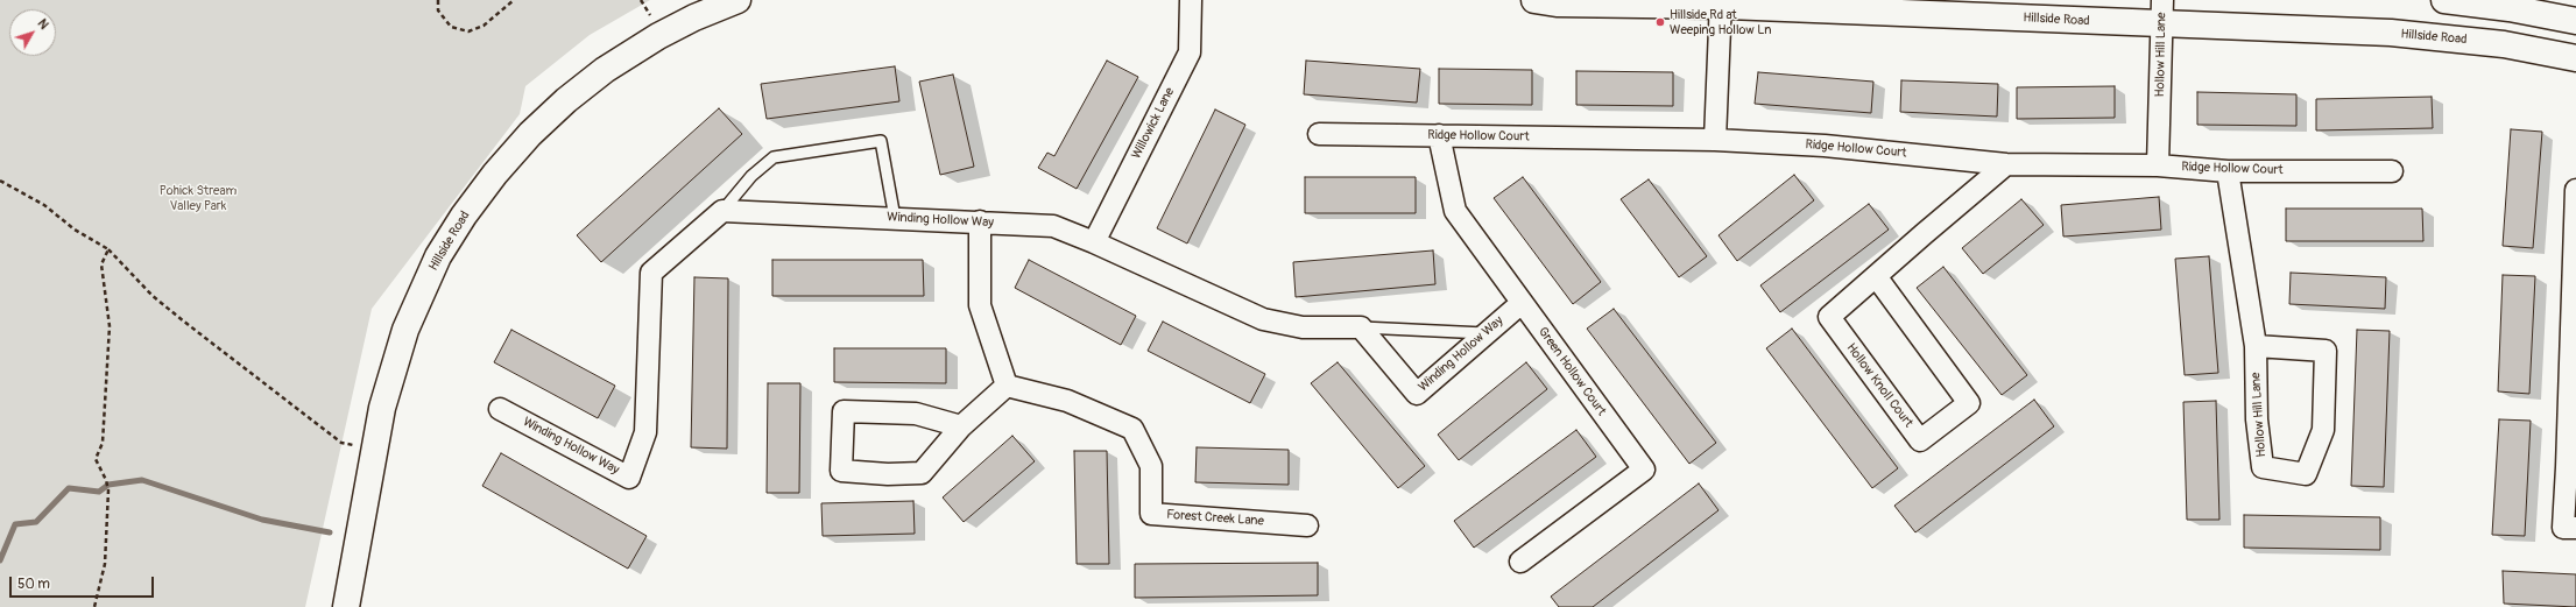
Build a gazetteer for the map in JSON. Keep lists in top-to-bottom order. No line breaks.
{"streets":{"street":["Hillside Road","Hollow Hill Lane","Willowick Lane","Ridge Hollow Court","Winding Hollow Way","Green Hollow Court","Hollow Knoll Court","Forest Creek Lane"]},"crossings":[["Hillside Road","Hollow Hill Lane"],["Hollow Hill Lane","Ridge Hollow Court"],["Willowick Lane","Winding Hollow Way"],["Ridge Hollow Court","Green Hollow Court"],["Ridge Hollow Court","Hollow Knoll Court"],["Winding Hollow Way","Green Hollow Court"]],"parks":["Pohick Stream Valley Park"],"places":["Hillside Rd at Weeping Hollow Ln"],"scale_bar":"50 m","north":"top right"}
